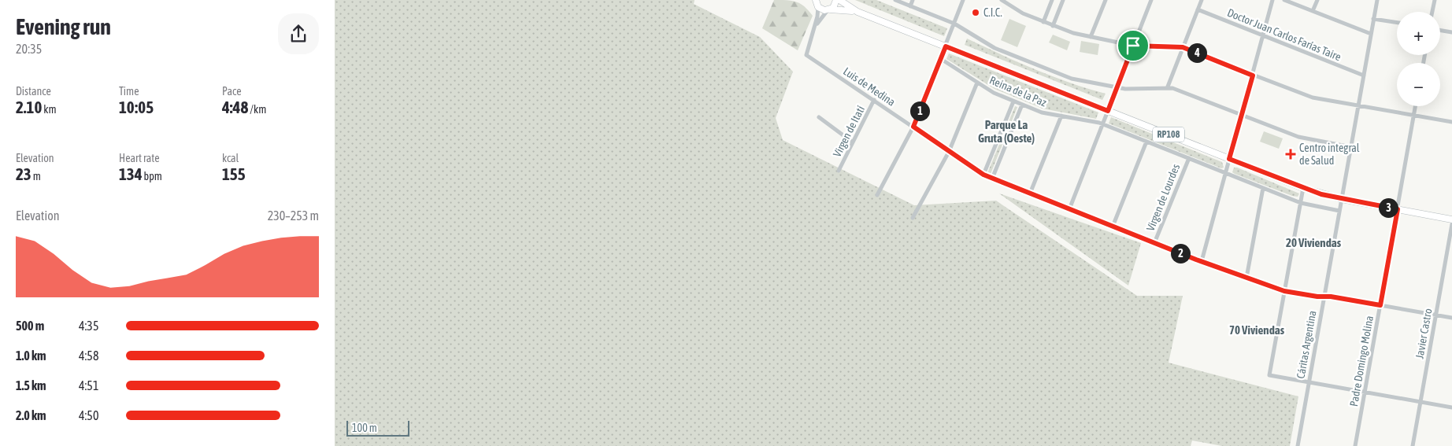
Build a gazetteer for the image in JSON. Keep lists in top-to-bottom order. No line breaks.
{"streets":{"main road":["RP108"],"street":["Doctor Juan Carlos Farías Taire","Luis de Medina","Reina de la Paz","Virgen de Itatí","Virgen de Lourdes","Javier Castro","Cáritas Argentina","Padre Domingo Molina"]},"crossings":[["Doctor Juan Carlos Farías Taire","Cáritas Argentina"],["Luis de Medina","Virgen de Itatí"],["Luis de Medina","Virgen de Lourdes"],["Luis de Medina","Javier Castro"],["Luis de Medina","Cáritas Argentina"],["Luis de Medina","Padre Domingo Molina"],["Reina de la Paz","Virgen de Lourdes"],["Reina de la Paz","Cáritas Argentina"],["RP108","Cáritas Argentina"],["RP108","Padre Domingo Molina"]],"districts":["Parque La Gruta (Oeste)","20 Viviendas","70 Viviendas"],"places":{"other":["C.I.C."],"health":["Centro integral de Salud"]},"scale_bar":"100 m","page":{"heading":["Evening run","20:35"],"map_buttons":["+","−"],"pins":["4","1","3","2"],"stats":[["Distance","2.10 km"],["Time","10:05"],["Pace","4:48 /km"],["Elevation","23 m"],["Heart rate","134 bpm"],["kcal","155"]],"chart":["Elevation","230–253 m"],"list":[{"name":"500 m","note":"4:35"},{"name":"1.0 km","note":"4:58"},{"name":"1.5 km","note":"4:51"},{"name":"2.0 km","note":"4:50"}],"scale":"100 m"}}
